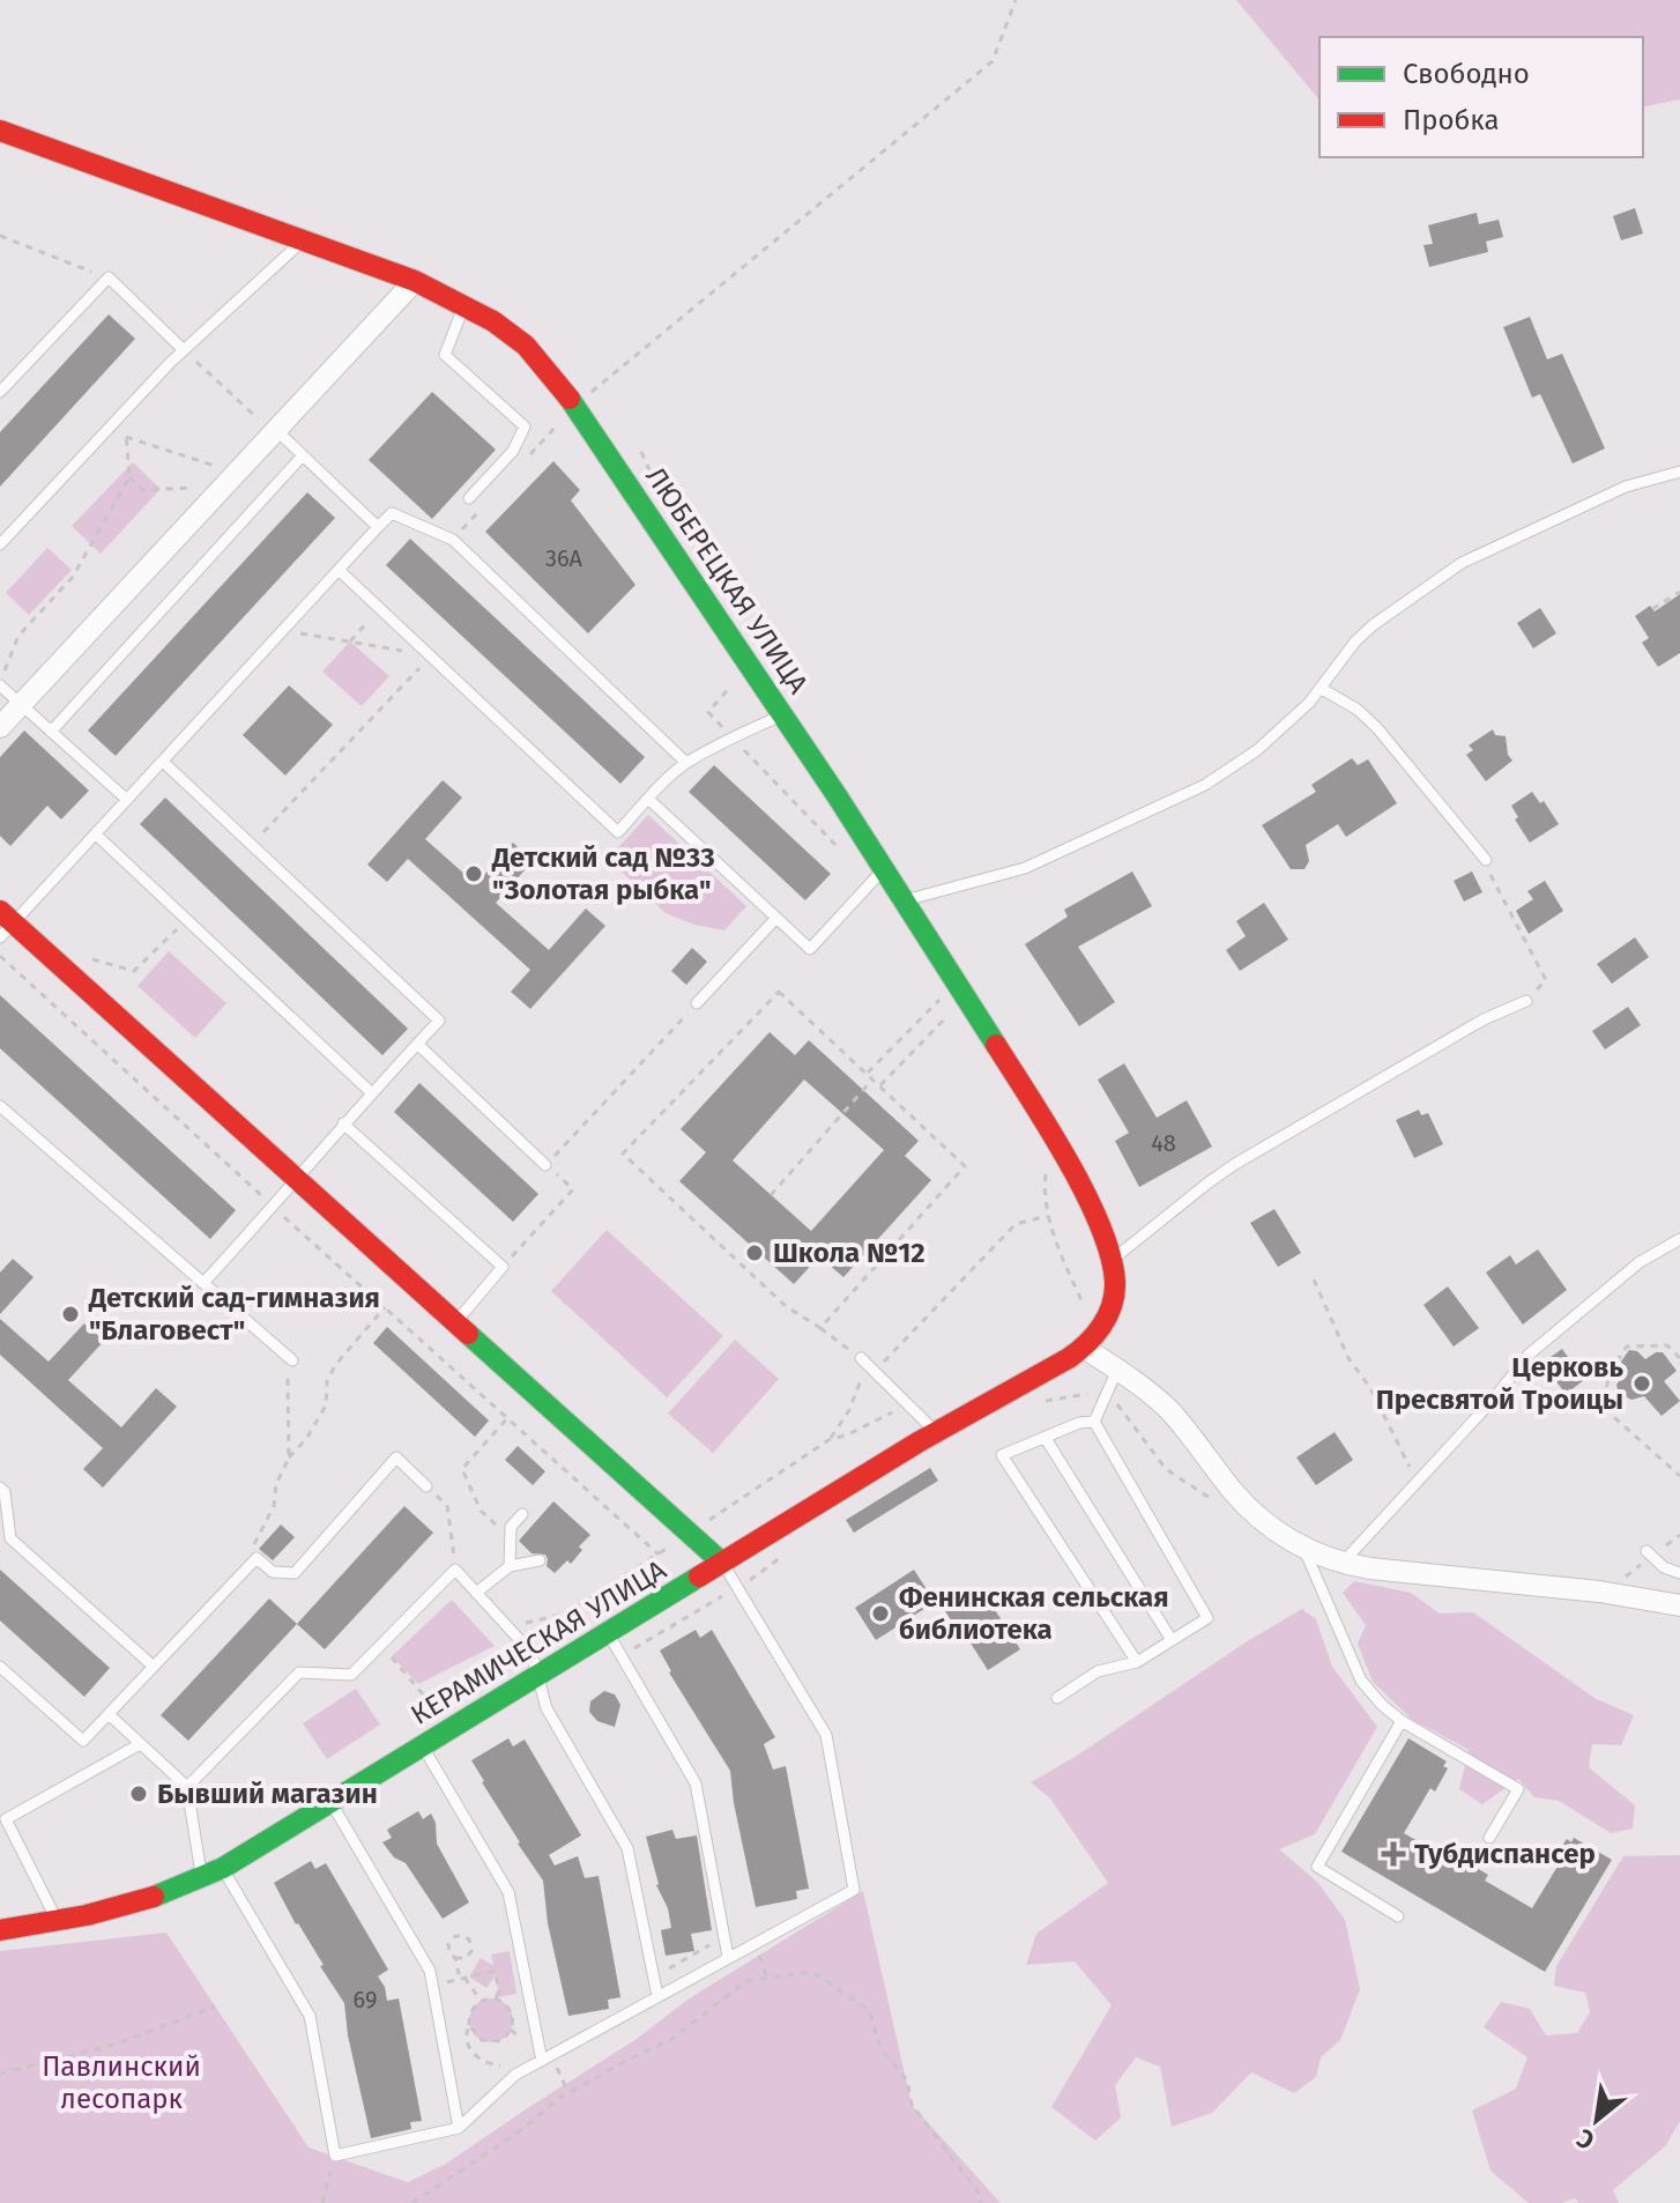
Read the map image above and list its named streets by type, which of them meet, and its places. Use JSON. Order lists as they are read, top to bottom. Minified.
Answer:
{"streets":{"main road":["ЛЮБЕРЕЦКАЯ УЛИЦА","КЕРАМИЧЕСКАЯ УЛИЦА"]},"crossings":[["ЛЮБЕРЕЦКАЯ УЛИЦА","КЕРАМИЧЕСКАЯ УЛИЦА"]],"parks":["Павлинский лесопарк"],"places":{"other":["Детский сад №33 \"Золотая рыбка\"","Школа №12","Детский сад-гимназия \"Благовест\"","Церковь Пресвятой Троицы","Фенинская сельская библиотека","Бывший магазин"],"health":["Тубдиспансер"]},"house_numbers":["36А","48","69"],"legend":["Свободно","Пробка"],"north":"bottom left"}
